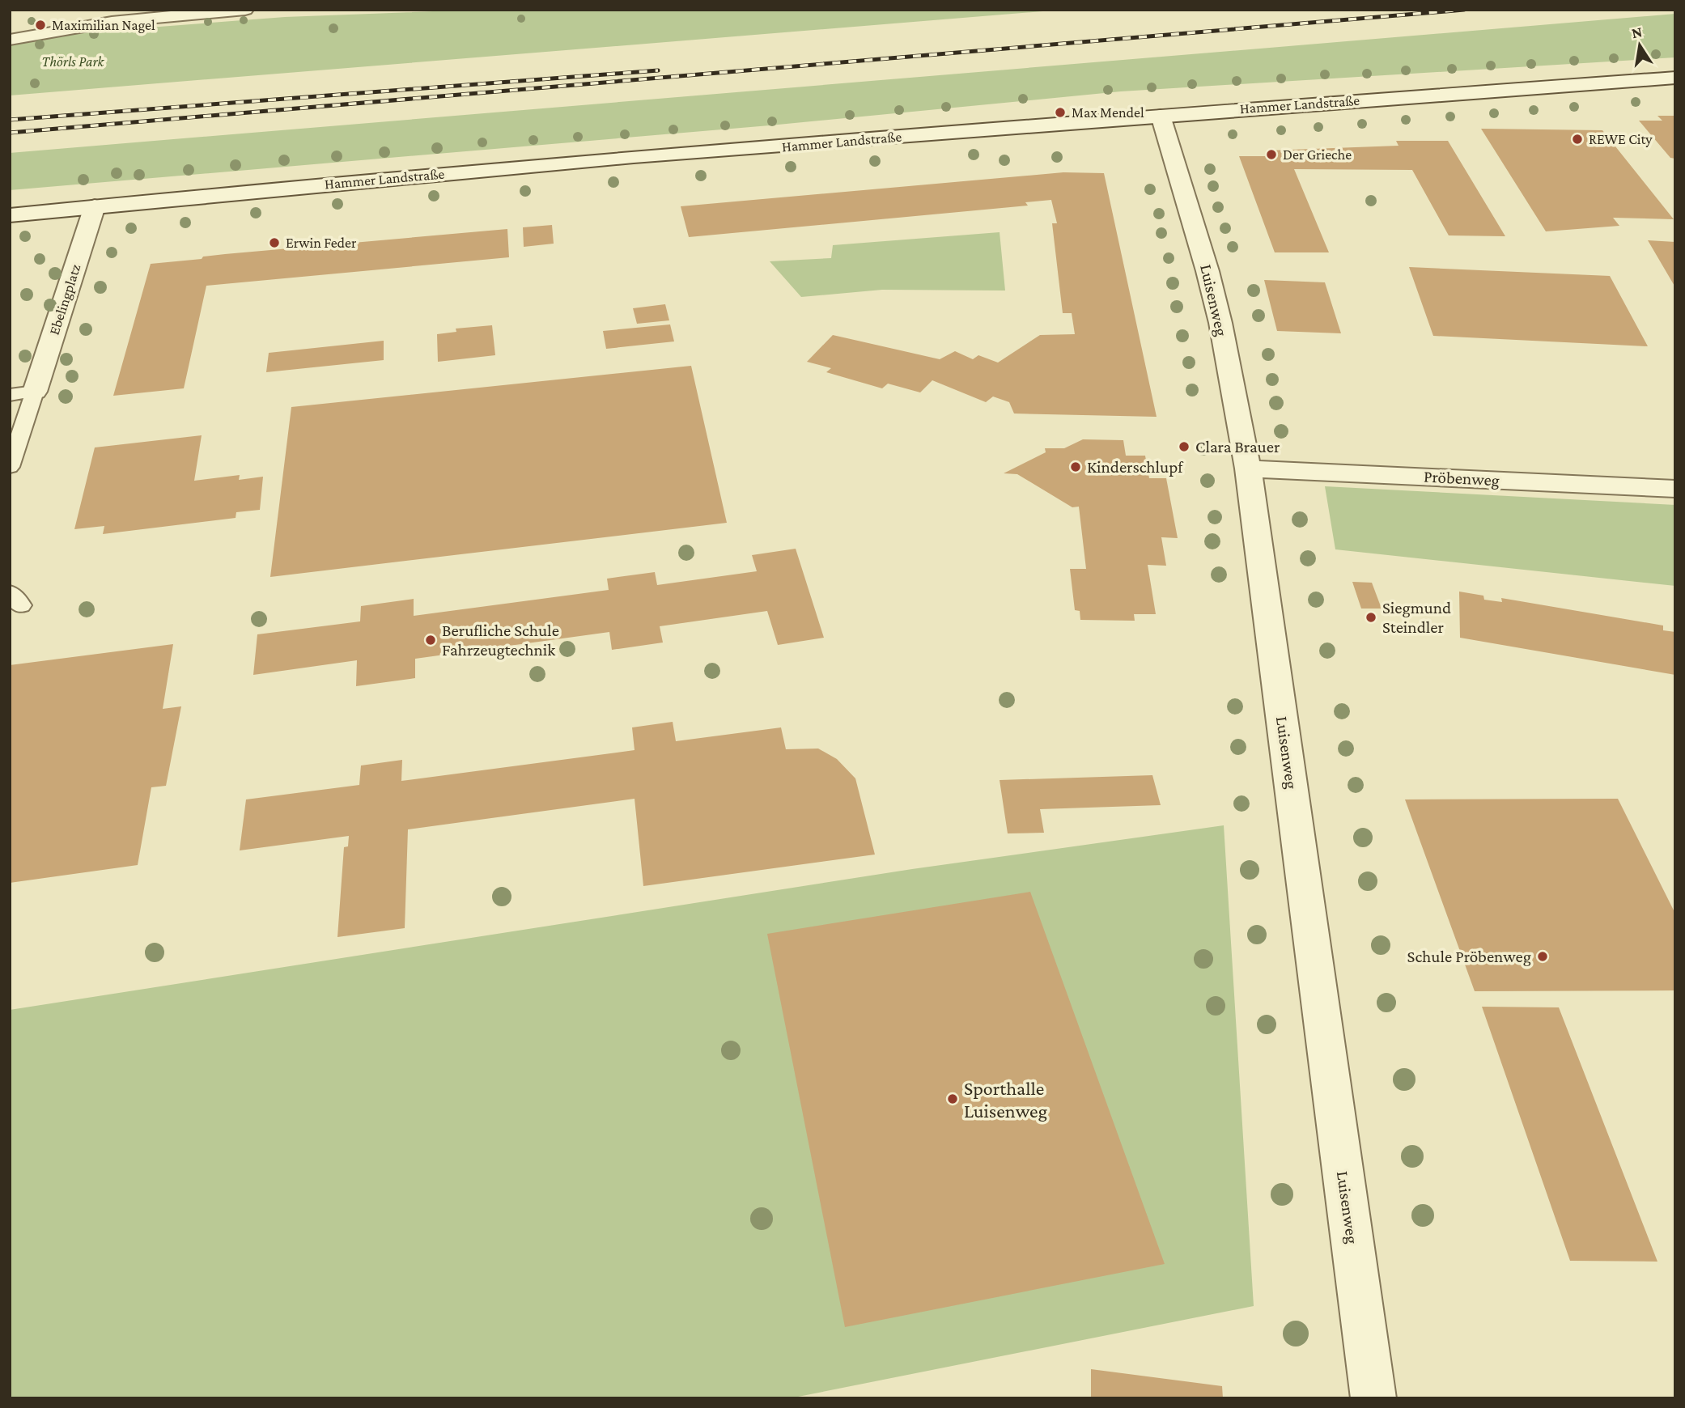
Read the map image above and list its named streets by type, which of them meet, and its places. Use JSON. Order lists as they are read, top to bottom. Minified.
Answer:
{"streets":{"street":["Hammer Landstraße","Ebelingplatz","Luisenweg","Pröbenweg"]},"crossings":[["Hammer Landstraße","Ebelingplatz"],["Hammer Landstraße","Luisenweg"],["Luisenweg","Pröbenweg"]],"parks":["Thörls Park"],"places":["Maximilian Nagel","Max Mendel","REWE City","Der Grieche","Erwin Feder","Clara Brauer","Kinderschlupf","Siegmund Steindler","Berufliche Schule Fahrzeugtechnik","Schule Pröbenweg","Sporthalle Luisenweg"],"north":"top"}
